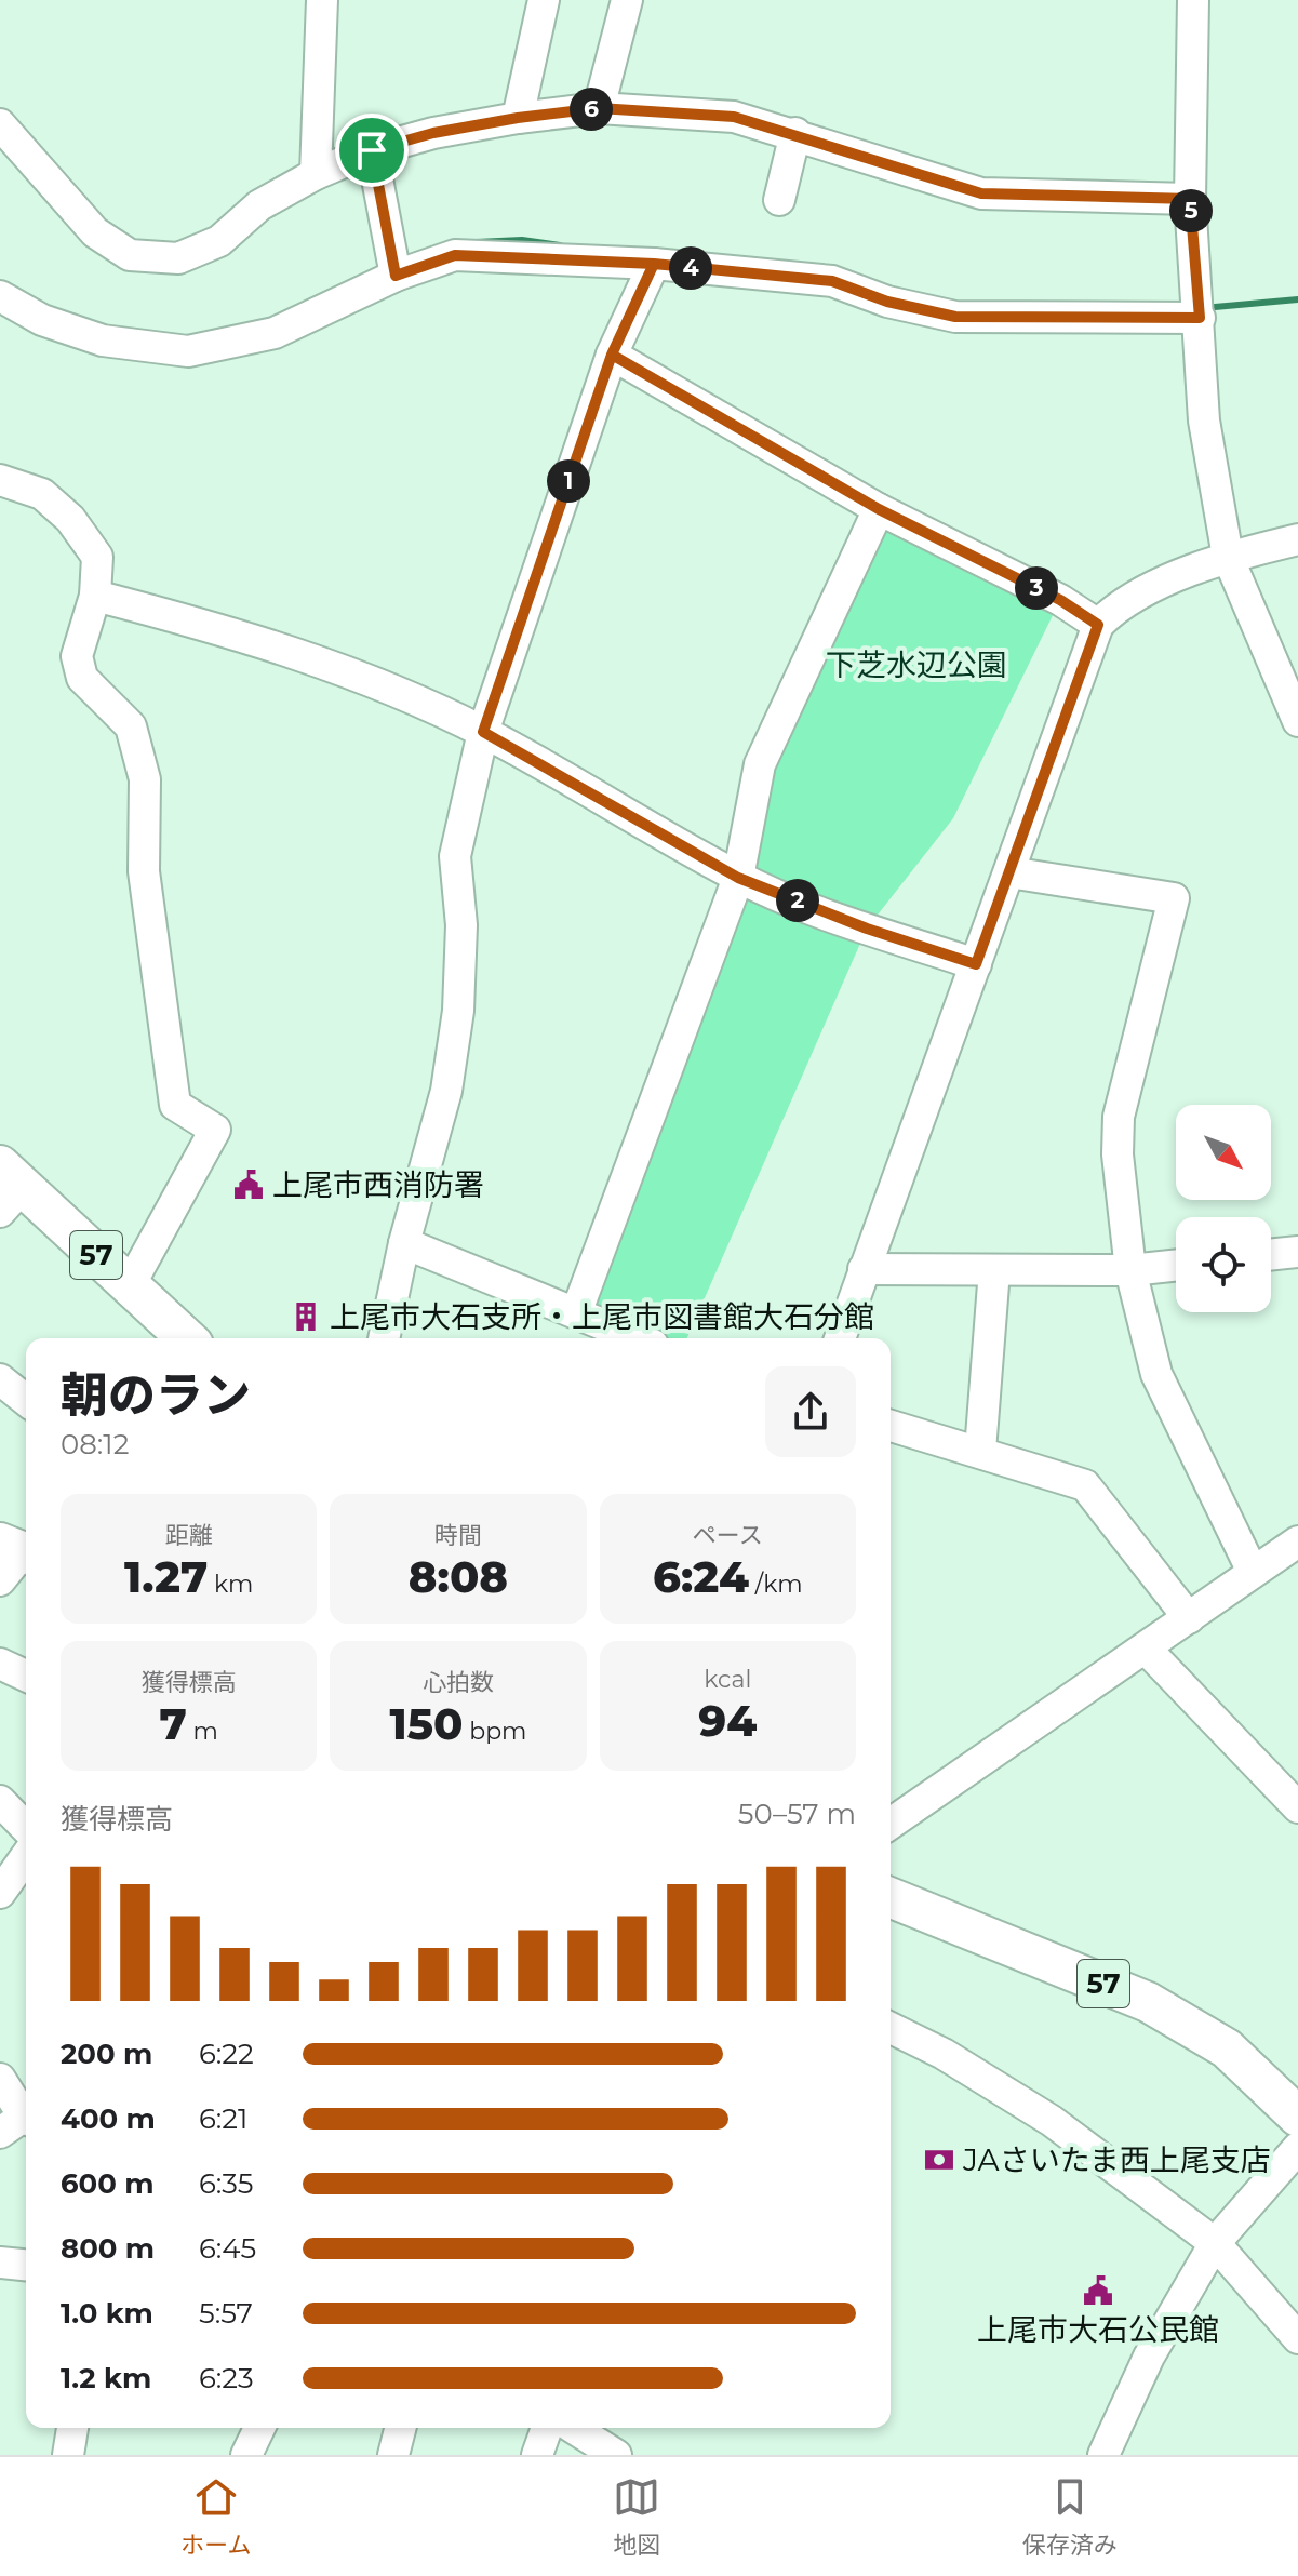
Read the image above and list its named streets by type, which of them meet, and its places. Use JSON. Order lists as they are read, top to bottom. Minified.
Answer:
{"streets":{"main road":["57"]},"parks":["下芝水辺公園"],"places":{"public building":["上尾市西消防署","上尾市大石公民館"],"building":["上尾市大石支所・上尾市図書館大石分館"],"bank":["JAさいたま西上尾支店"]},"north":"bottom right","page":{"pins":["6","5","4","1","3","2"],"heading":["朝のラン","08:12"],"stats":[["距離","1.27 km"],["時間","8:08"],["ペース","6:24 /km"],["獲得標高","7 m"],["心拍数","150 bpm"],["kcal","94"]],"chart":["獲得標高","50–57 m"],"list":[{"name":"200 m","note":"6:22"},{"name":"400 m","note":"6:21"},{"name":"600 m","note":"6:35"},{"name":"800 m","note":"6:45"},{"name":"1.0 km","note":"5:57"},{"name":"1.2 km","note":"6:23"}],"tabs":["ホーム","地図","保存済み"]}}
